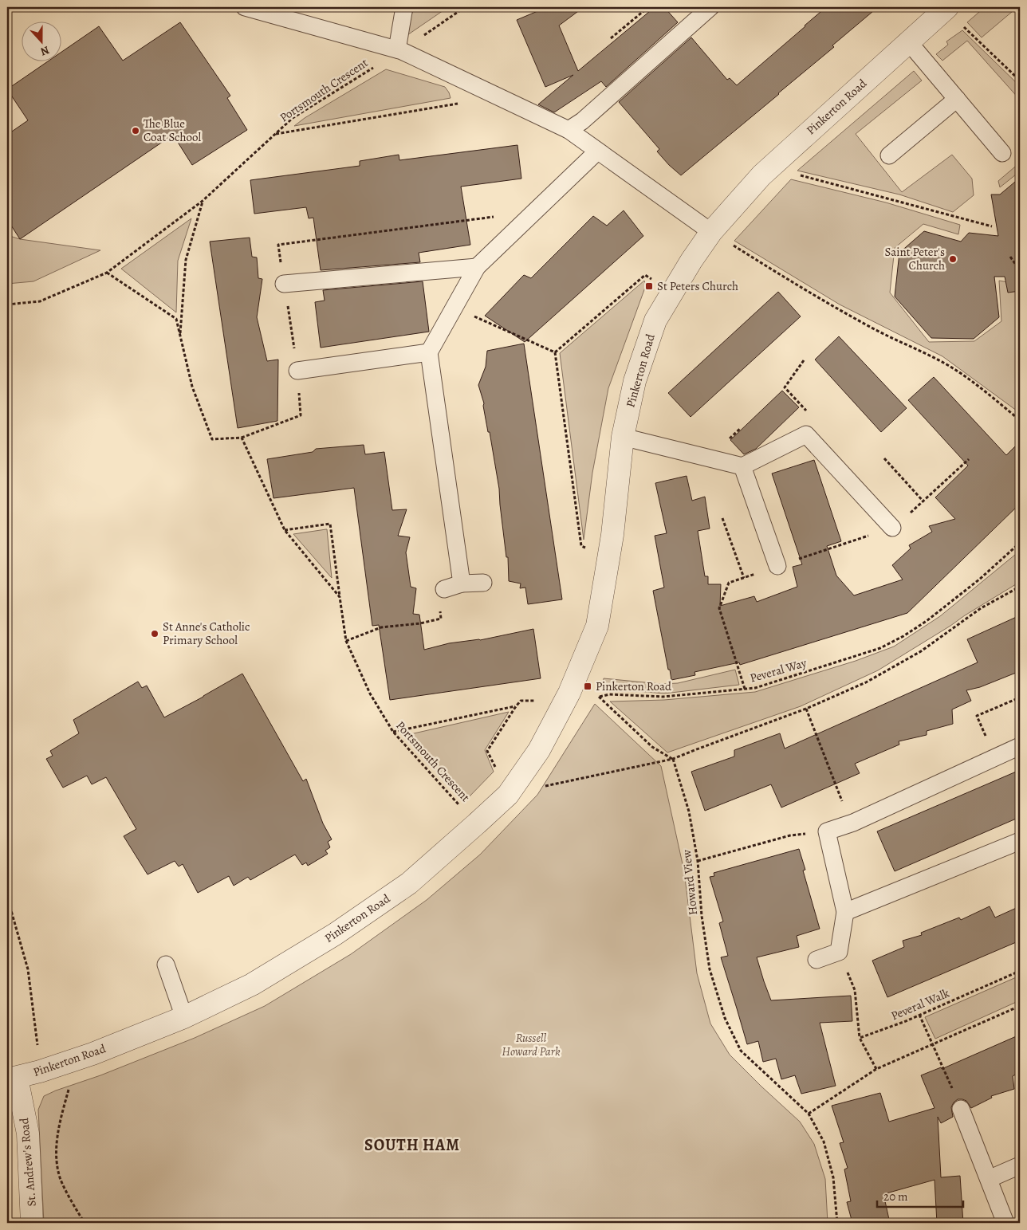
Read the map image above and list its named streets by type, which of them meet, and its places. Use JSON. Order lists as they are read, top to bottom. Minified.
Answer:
{"streets":{"street":["Pinkerton Road","St. Andrew's Road"],"path":["Portsmouth Crescent","Peveral Way","Howard View","Peveral Walk"]},"crossings":[["Portsmouth Crescent","Pinkerton Road"],["Pinkerton Road","St. Andrew's Road"],["Peveral Way","Howard View"]],"districts":["SOUTH HAM"],"parks":["Russell Howard Park"],"places":{"other":["The Blue Coat School","Saint Peter's Church","St Anne's Catholic Primary School"],"transit":["St Peters Church","Pinkerton Road"]},"scale_bar":"20 m","north":"bottom"}
